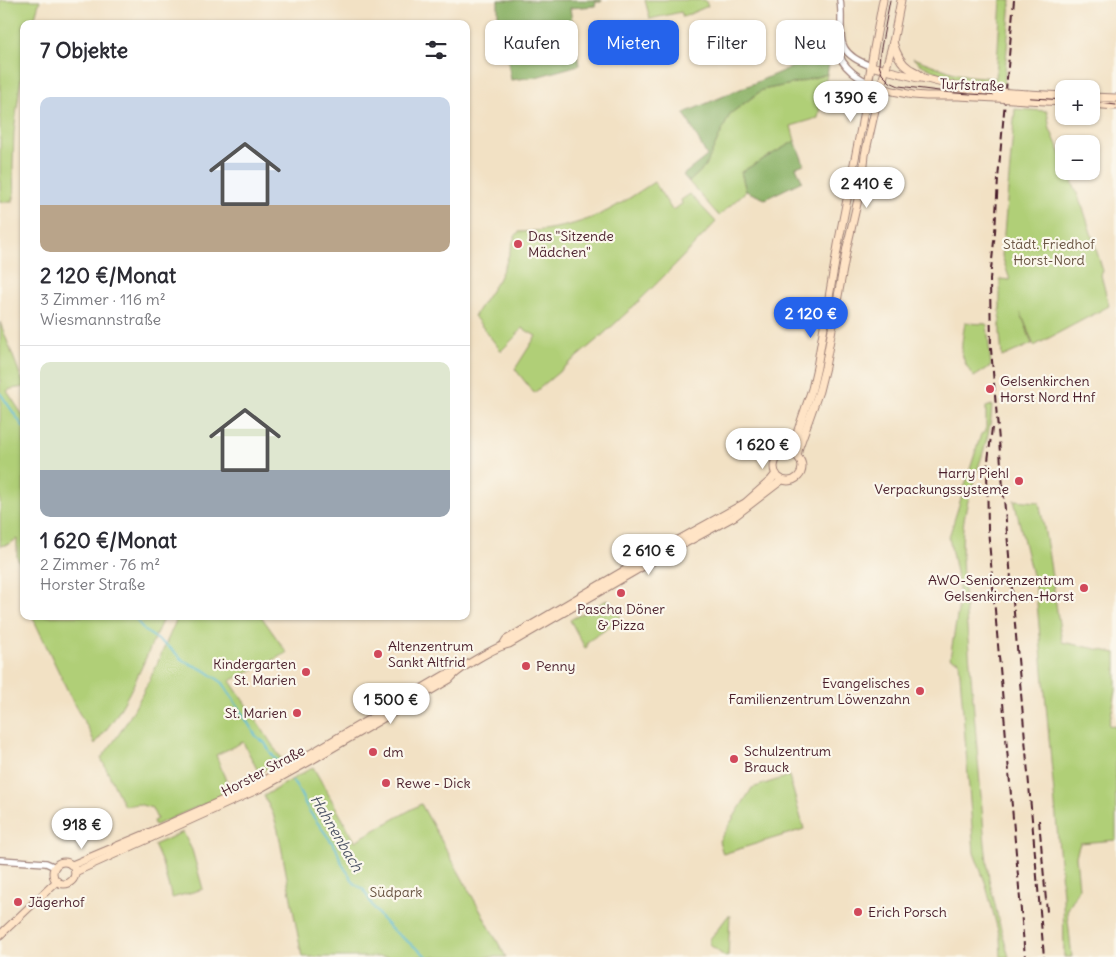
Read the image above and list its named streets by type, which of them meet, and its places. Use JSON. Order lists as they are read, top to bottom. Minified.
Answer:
{"streets":{"main road":["Turfstraße","Horster Straße"]},"water":["Hahnenbach"],"parks":["Städt. Friedhof Horst-Nord","Südpark"],"places":["Das \"Sitzende Mädchen\"","Gelsenkirchen Horst Nord Hnf","Harry Piehl Verpackungssysteme","AWO-Seniorenzentrum Gelsenkirchen-Horst","Pascha Döner & Pizza","Altenzentrum Sankt Altfrid","Penny","Kindergarten St. Marien","Evangelisches Familienzentrum Löwenzahn","St. Marien","dm","Schulzentrum Brauck","Rewe - Dick","Jägerhof","Erich Porsch"],"page":{"chip":["Kaufen","Mieten","Filter","Neu"],"heading":"7 Objekte","map_buttons":["+","−"],"list":[{"name":"2 120 €/Monat","note":"3 Zimmer · 116 m² · Wiesmannstraße"},{"name":"1 620 €/Monat","note":"2 Zimmer · 76 m² · Horster Straße"}],"price":["1 390 €","2 410 €","2 120 €","1 620 €","2 610 €","1 500 €","918 €"]}}
